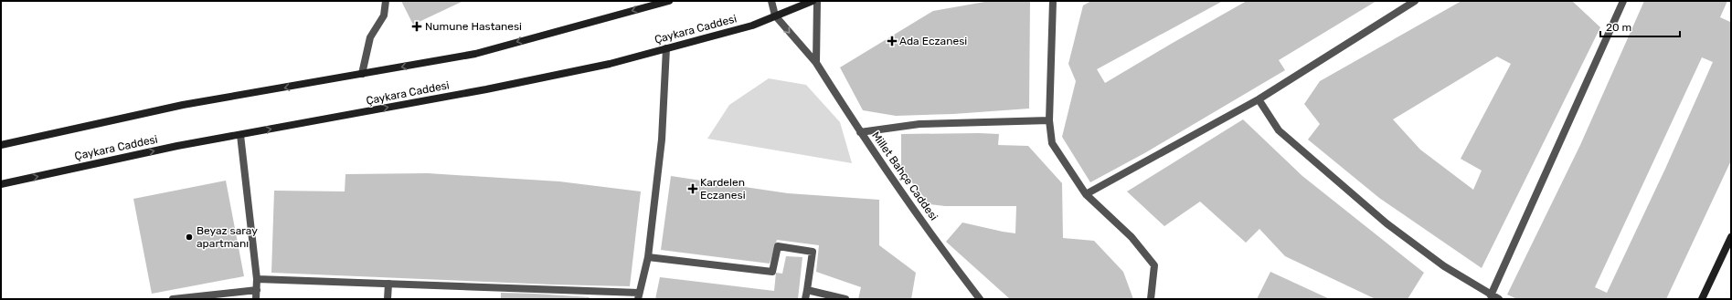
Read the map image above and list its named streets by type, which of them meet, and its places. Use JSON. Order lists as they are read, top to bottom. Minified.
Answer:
{"streets":{"main road":["Çaykara Caddesi"],"street":["Millet Bahçe Caddesi"]},"crossings":[["Çaykara Caddesi","Millet Bahçe Caddesi"]],"places":{"health":["Numune Hastanesi","Ada Eczanesi","Kardelen Eczanesi"],"other":["Beyaz saray apartmanı"]},"scale_bar":"20 m"}
